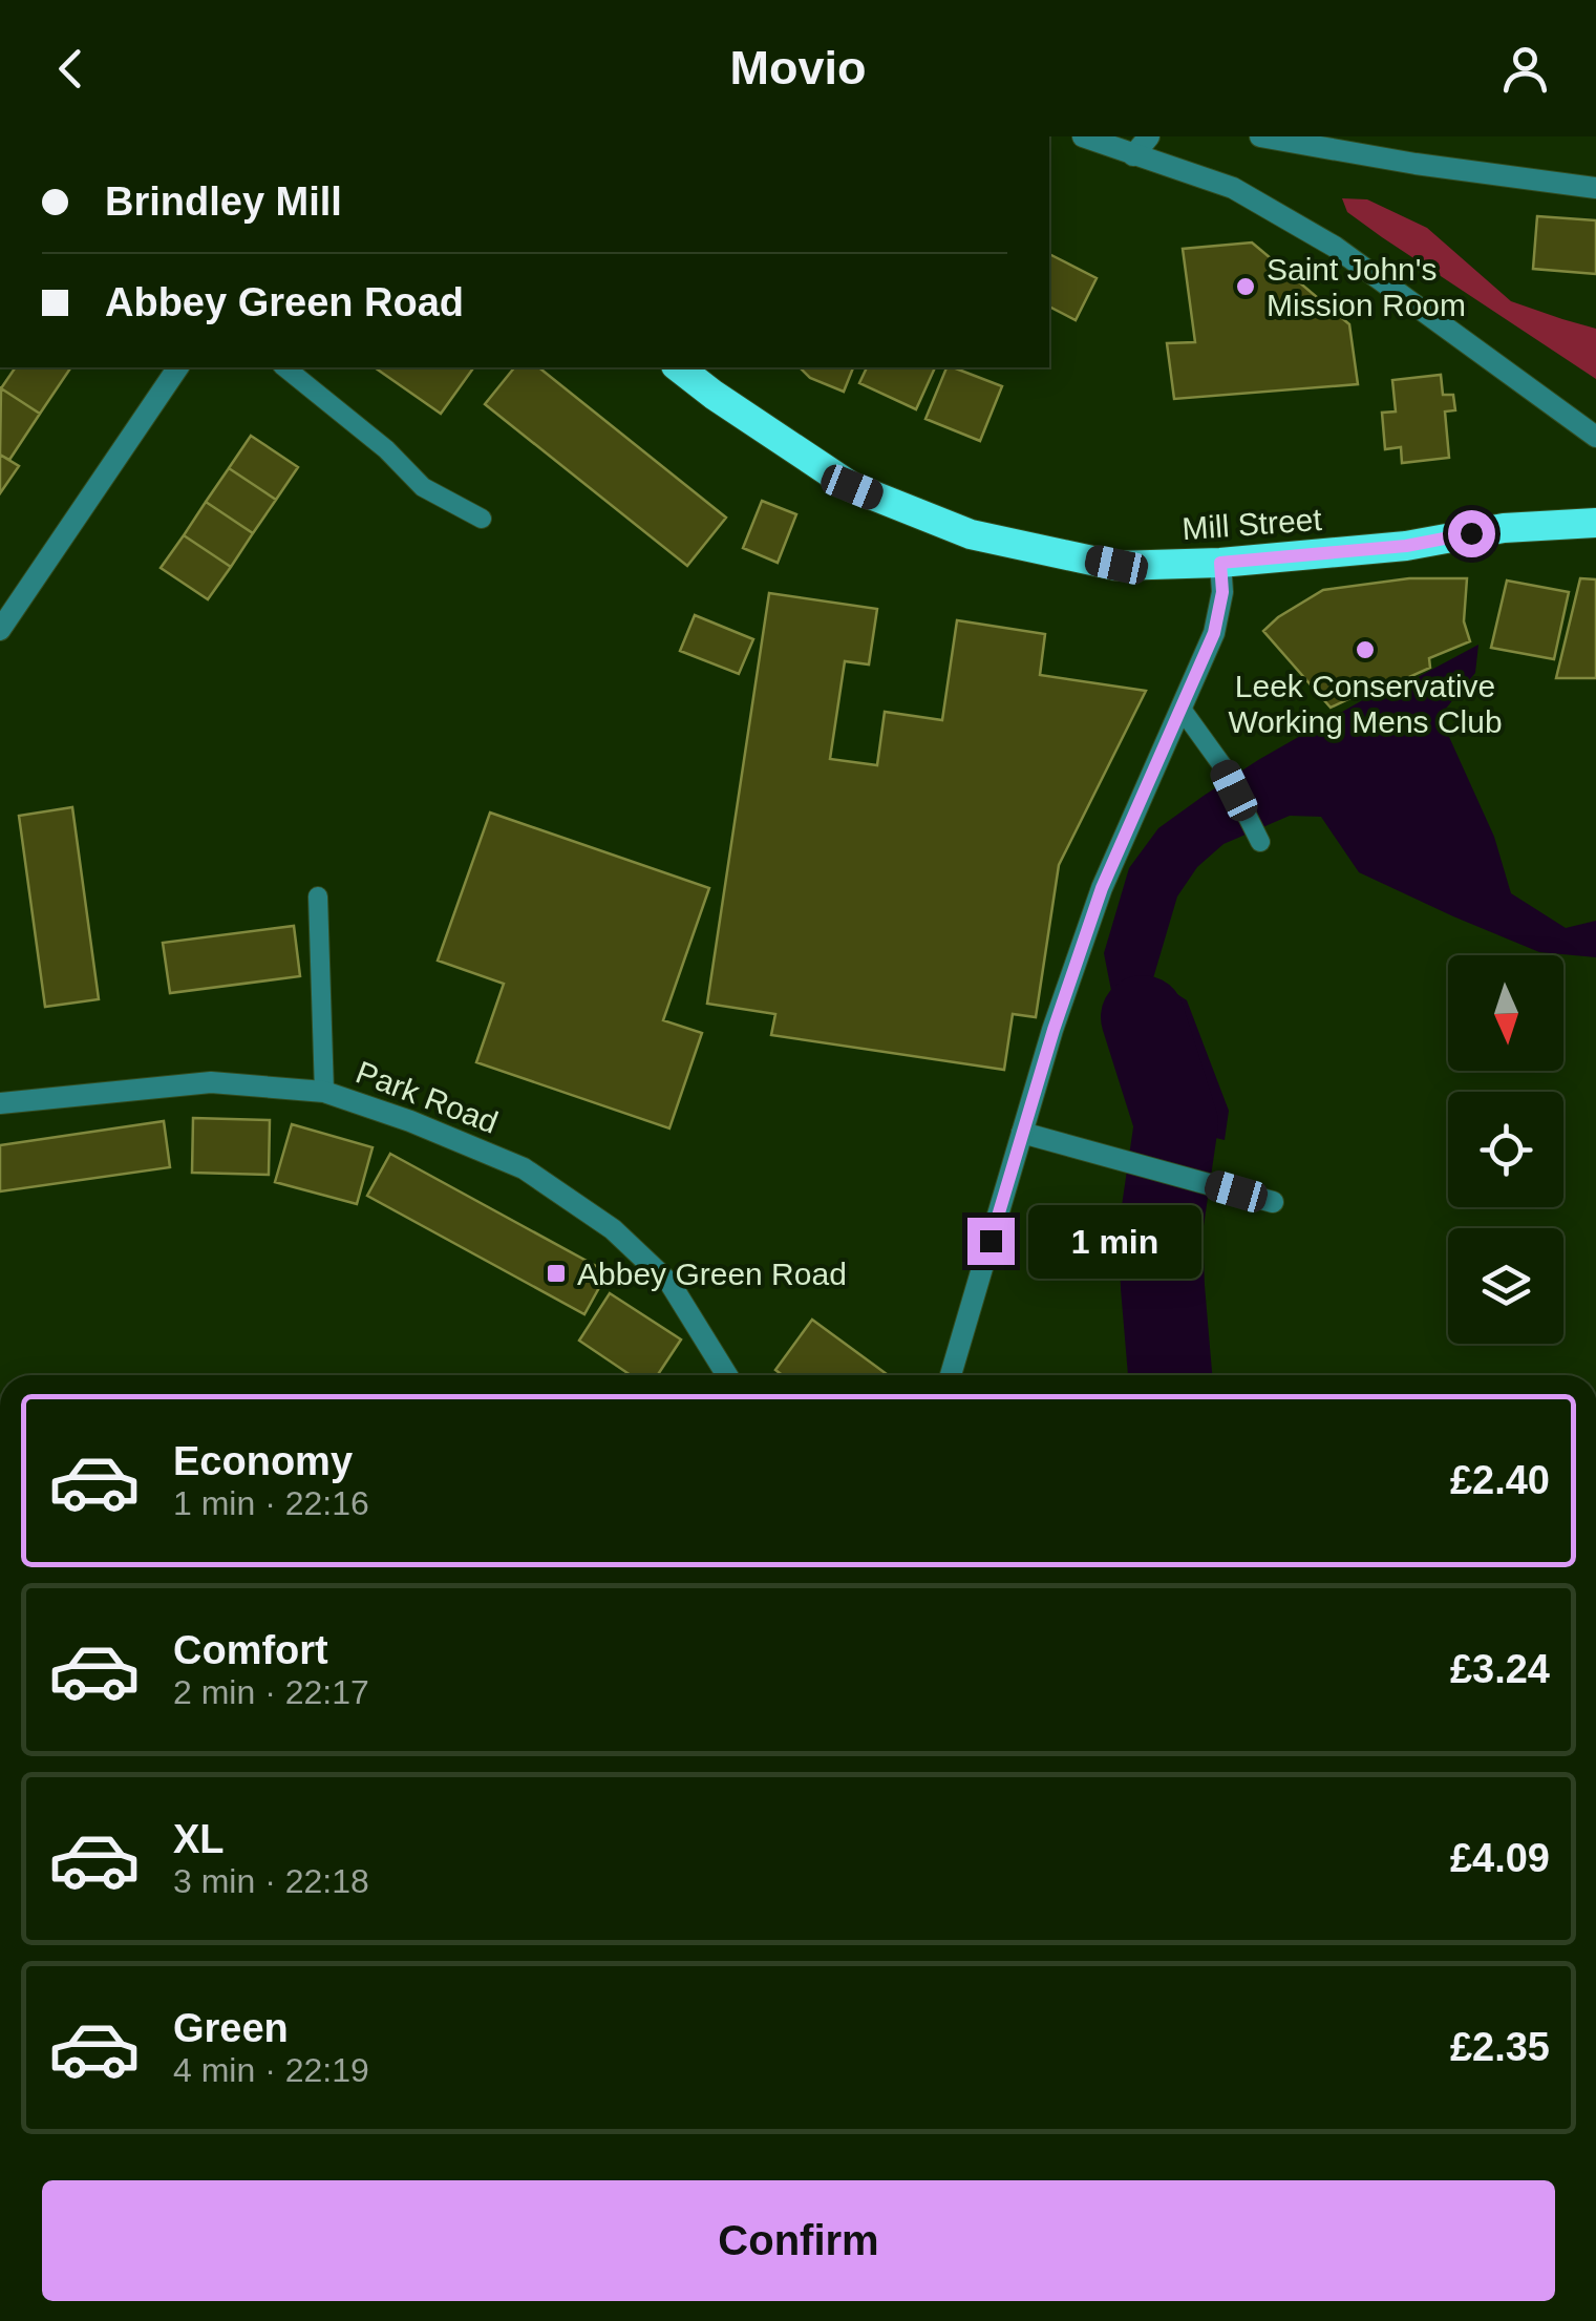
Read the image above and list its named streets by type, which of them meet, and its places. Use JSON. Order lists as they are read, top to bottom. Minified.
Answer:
{"streets":{"highway":["Mill Street"],"street":["Park Road"]},"places":{"other":["Saint John's Mission Room","Leek Conservative Working Mens Club"],"transit":["Abbey Green Road"]},"north":"bottom","page":{"header":"Movio","banner":["Brindley Mill","Abbey Green Road"],"bubble":"1 min","list":[{"name":"Economy","note":"1 min · 22:16","value":"£2.40"},{"name":"Comfort","note":"2 min · 22:17","value":"£3.24"},{"name":"XL","note":"3 min · 22:18","value":"£4.09"},{"name":"Green","note":"4 min · 22:19","value":"£2.35"}],"buttons":"Confirm"}}
